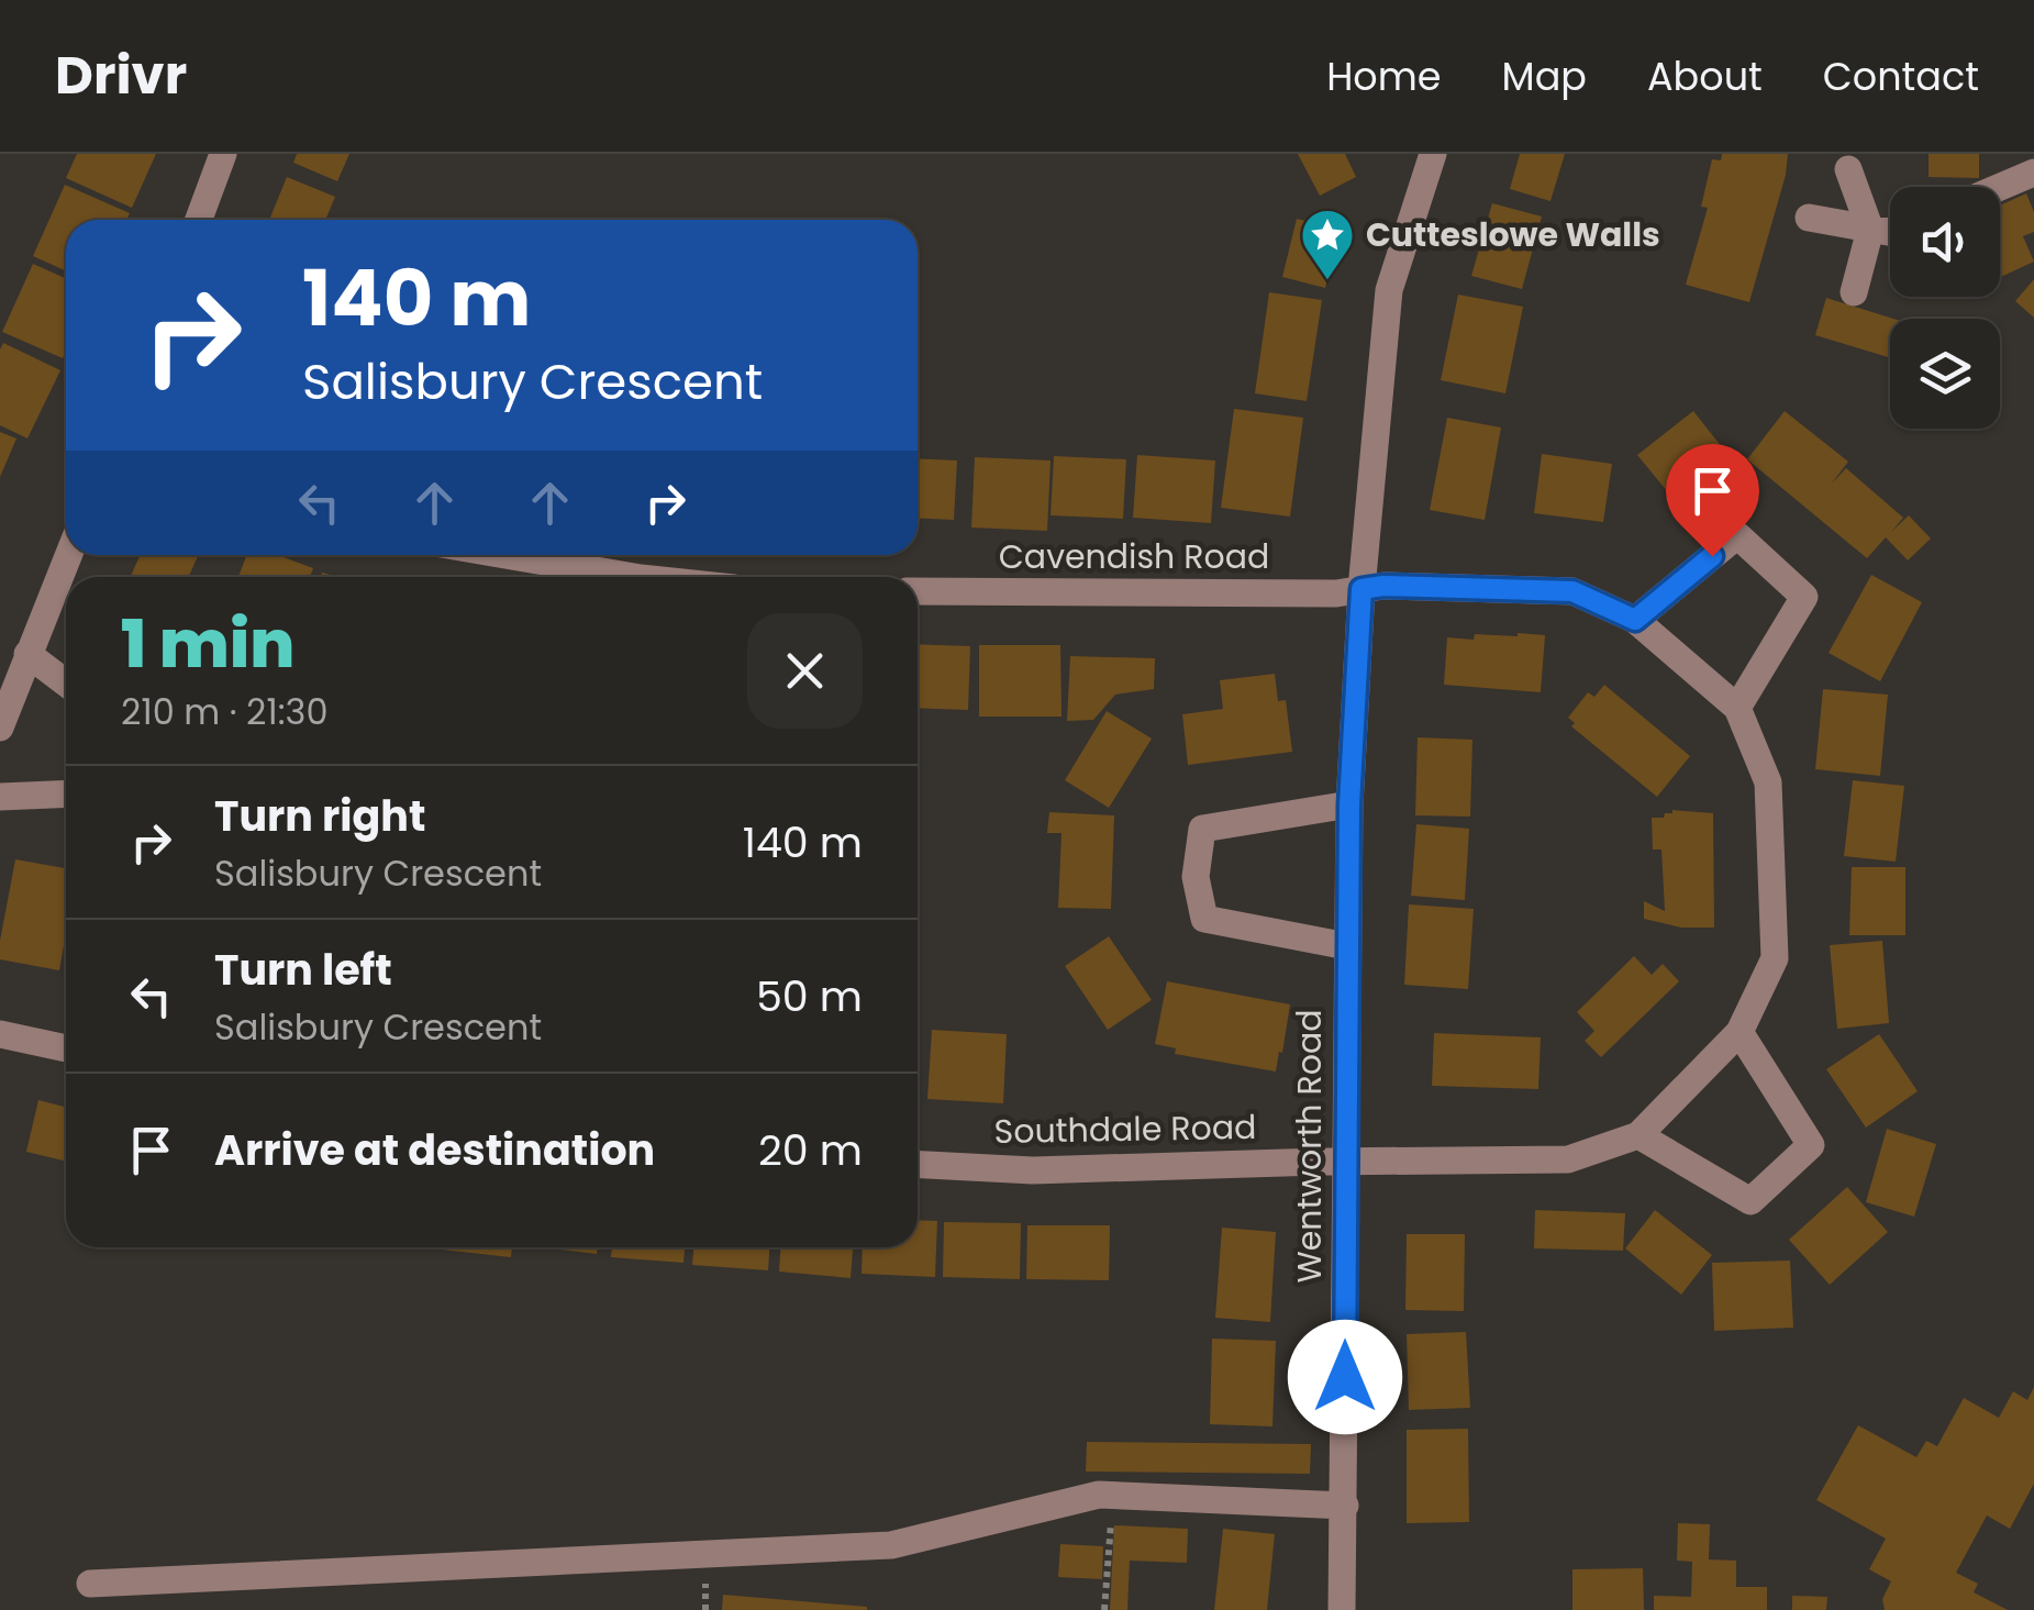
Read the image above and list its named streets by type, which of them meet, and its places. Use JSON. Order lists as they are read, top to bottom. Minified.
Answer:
{"streets":{"street":["Cavendish Road","Southdale Road","Wentworth Road"]},"crossings":[["Cavendish Road","Wentworth Road"],["Southdale Road","Wentworth Road"]],"places":{"place":["Cutteslowe Walls"]},"page":{"header":"Drivr","nav":["Home","Map","About","Contact"],"turn":["140 m","Salisbury Crescent"],"heading":["1 min","210 m · 21:30"],"list":[{"name":"Turn right","note":"Salisbury Crescent","value":"140 m"},{"name":"Turn left","note":"Salisbury Crescent","value":"50 m"},{"name":"Arrive at destination","value":"20 m"}]}}
